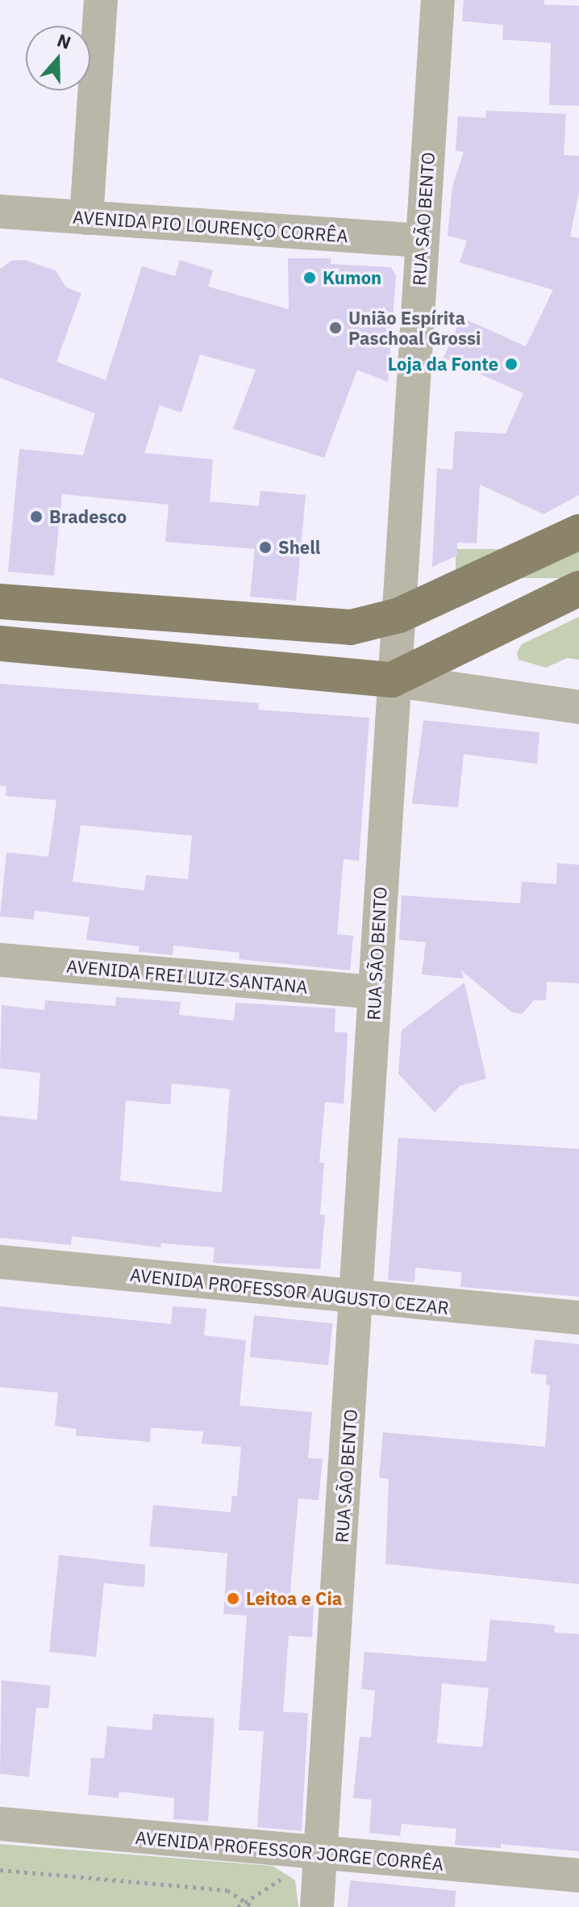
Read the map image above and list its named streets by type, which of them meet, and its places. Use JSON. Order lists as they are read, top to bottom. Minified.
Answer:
{"streets":{"street":["RUA SÃO BENTO","AVENIDA PIO LOURENÇO CORRÊA","AVENIDA FREI LUIZ SANTANA","AVENIDA PROFESSOR AUGUSTO CEZAR","AVENIDA PROFESSOR JORGE CORRÊA"]},"crossings":[["RUA SÃO BENTO","AVENIDA PIO LOURENÇO CORRÊA"],["RUA SÃO BENTO","AVENIDA FREI LUIZ SANTANA"],["RUA SÃO BENTO","AVENIDA PROFESSOR AUGUSTO CEZAR"],["RUA SÃO BENTO","AVENIDA PROFESSOR JORGE CORRÊA"]],"places":["Kumon","União Espírita Paschoal Grossi","Loja da Fonte","Bradesco","Shell","Leitoa e Cia"],"north":"top"}
